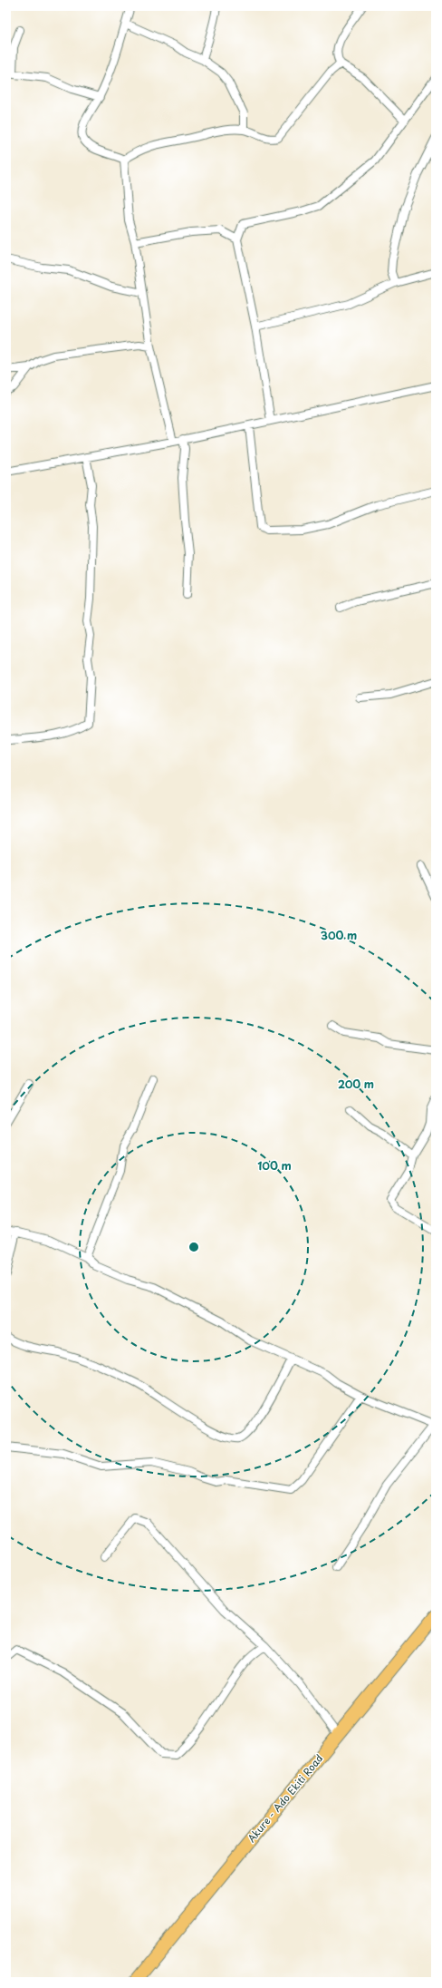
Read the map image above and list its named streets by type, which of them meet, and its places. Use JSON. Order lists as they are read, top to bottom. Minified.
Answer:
{"streets":{"main road":["Akure - Ado Ekiti Road"]},"rings":["300 m","200 m","100 m"]}
